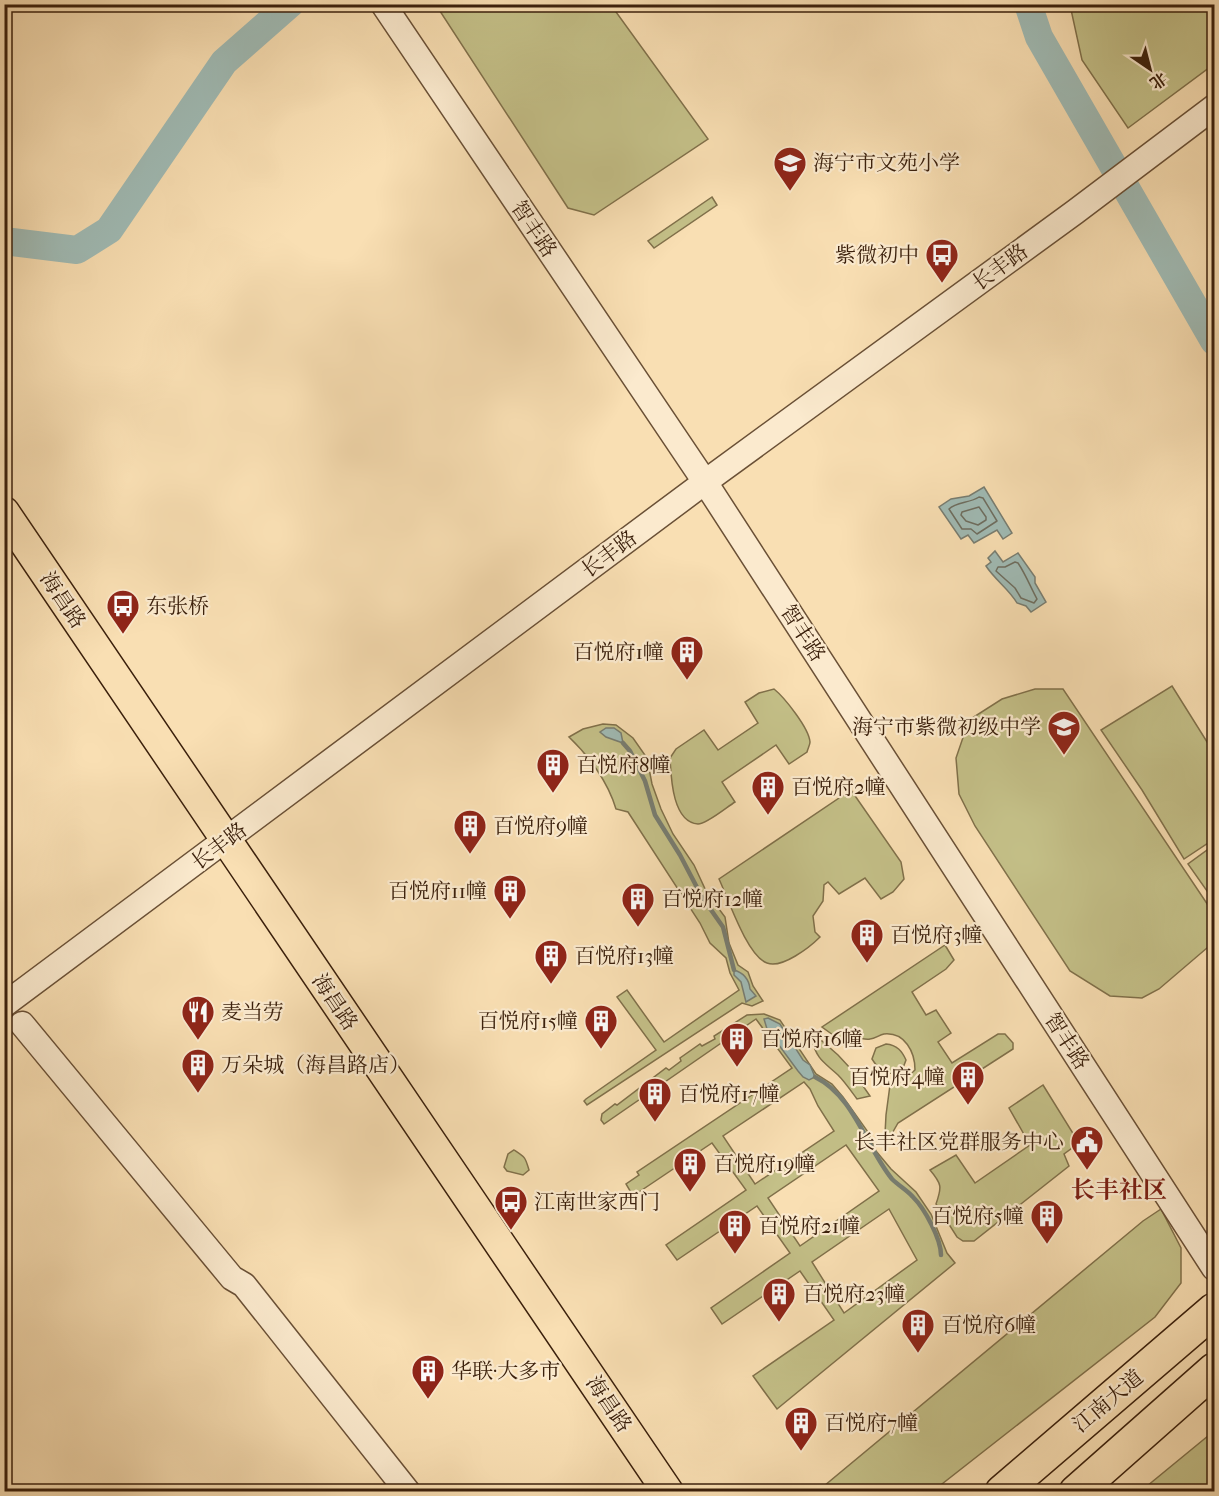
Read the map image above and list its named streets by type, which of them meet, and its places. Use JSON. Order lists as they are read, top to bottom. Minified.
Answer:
{"streets":{"highway":["江南大道"],"main road":["海昌路"],"street":["智丰路","长丰路"]},"crossings":[["智丰路","长丰路"],["长丰路","海昌路"]],"districts":["长丰社区"],"places":{"school or university":["海宁市文苑小学","海宁市紫微初级中学"],"bus stop":["紫微初中","东张桥","江南世家西门"],"building":["百悦府1幢","百悦府8幢","百悦府2幢","百悦府9幢","百悦府11幢","百悦府12幢","百悦府3幢","百悦府13幢","百悦府15幢","百悦府16幢","万朵城（海昌路店）","百悦府4幢","百悦府17幢","百悦府19幢","百悦府5幢","百悦府21幢","百悦府23幢","百悦府6幢","华联·大多市","百悦府7幢"],"restaurant":["麦当劳"],"public building":["长丰社区党群服务中心"]},"north":"bottom right"}
